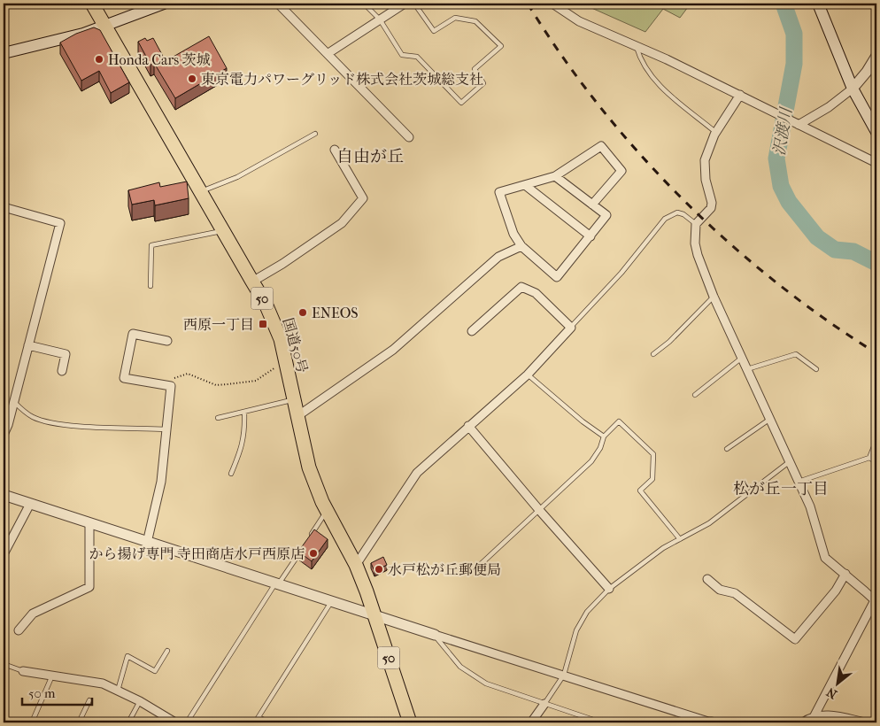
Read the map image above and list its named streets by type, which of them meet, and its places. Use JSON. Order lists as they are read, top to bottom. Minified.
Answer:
{"streets":{"highway":["50","国道50号"]},"districts":["自由が丘","松が丘一丁目"],"water":["沢渡川"],"places":{"other":["Honda Cars 茨城","東京電力パワーグリッド株式会社茨城総支社","ENEOS","から揚げ専門 寺田商店水戸西原店","水戸松が丘郵便局"],"transit":["西原一丁目"]},"scale_bar":"50 m","north":"bottom left"}
